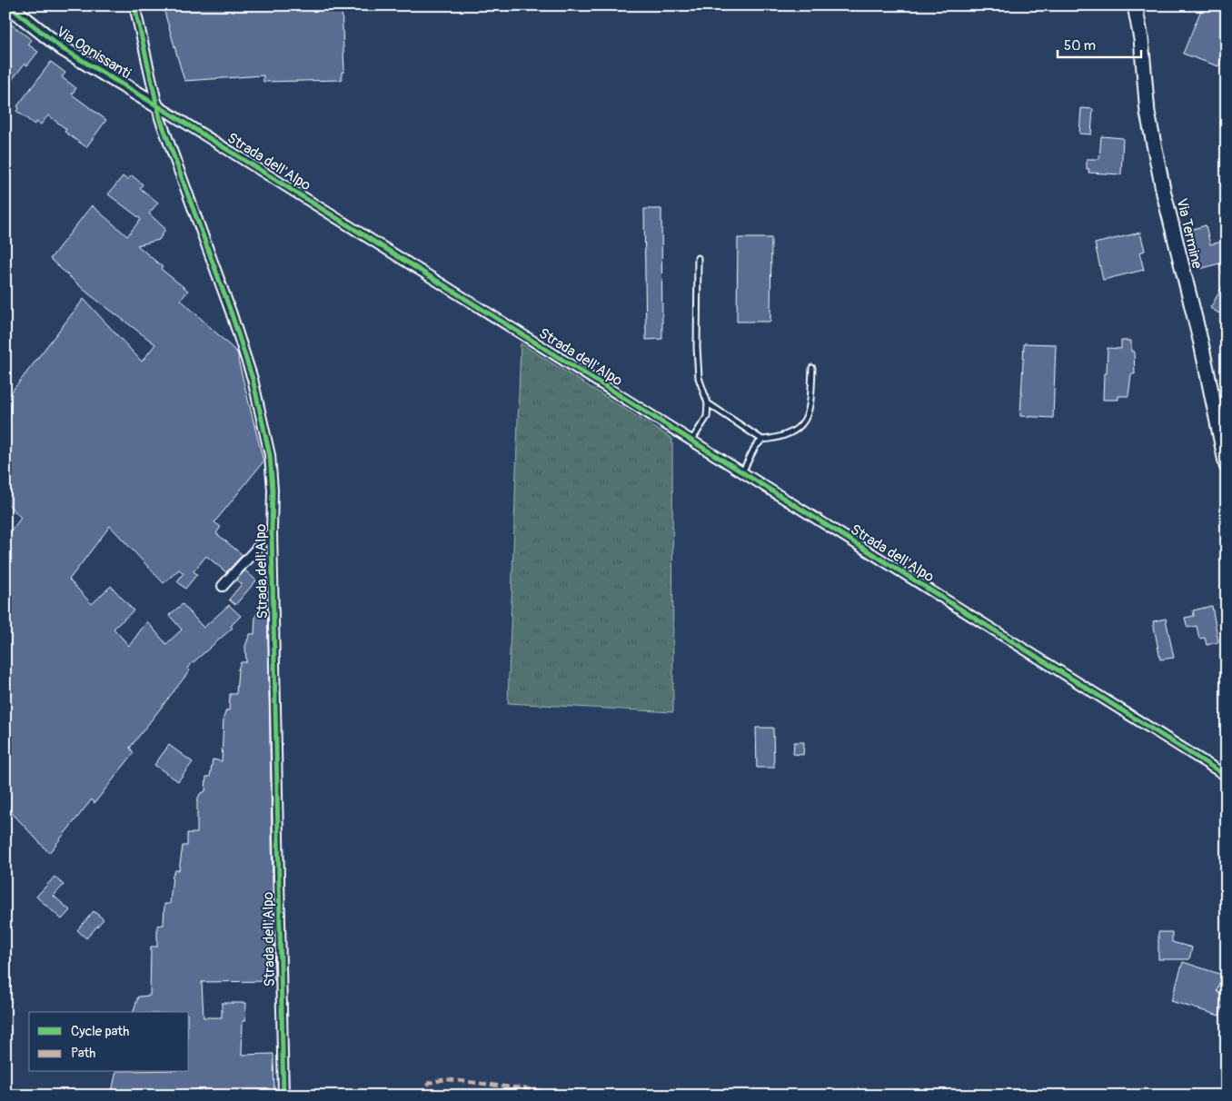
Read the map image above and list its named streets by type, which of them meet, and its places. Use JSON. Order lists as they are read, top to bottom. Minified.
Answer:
{"streets":{"street":["Via Ognissanti","Strada dell'Alpo","Via Termine"]},"crossings":[["Via Ognissanti","Strada dell'Alpo"]],"legend":["Cycle path","Path"],"scale_bar":"50 m"}
